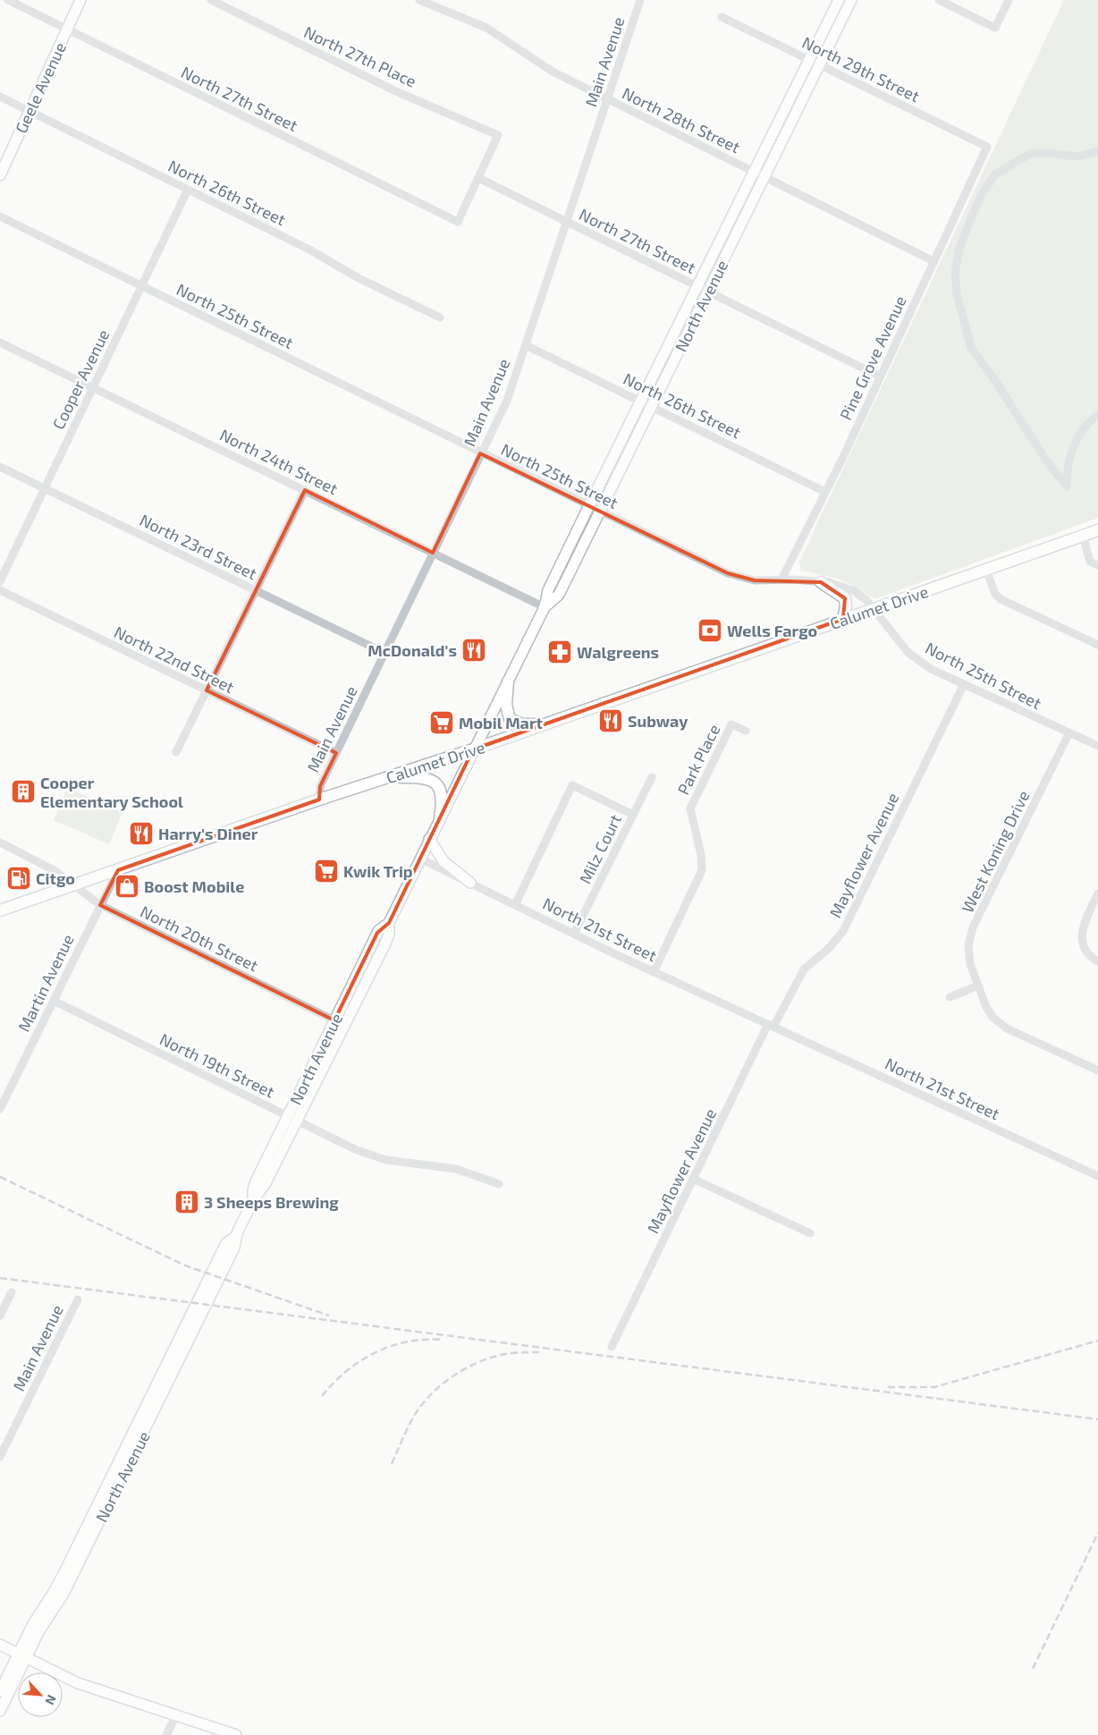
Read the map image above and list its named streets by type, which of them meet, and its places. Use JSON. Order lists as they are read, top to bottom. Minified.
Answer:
{"streets":{"main road":["Geele Avenue","North Avenue","Calumet Drive"],"street":["North 27th Place","Main Avenue","North 29th Street","North 27th Street","North 28th Street","North 26th Street","North 25th Street","Pine Grove Avenue","Cooper Avenue","North 24th Street","North 23rd Street","North 22nd Street","Park Place","Milz Court","West Koning Drive","Mayflower Avenue","North 21st Street","North 20th Street","Martin Avenue","North 19th Street"]},"crossings":[["North 27th Place","North 27th Street"],["Main Avenue","North 27th Street"],["Main Avenue","North 28th Street"],["Main Avenue","North 26th Street"],["Main Avenue","North 25th Street"],["Main Avenue","North 24th Street"],["Main Avenue","North 23rd Street"],["Main Avenue","Calumet Drive"],["Main Avenue","North 22nd Street"],["North 29th Street","North Avenue"],["North 29th Street","Pine Grove Avenue"],["Geele Avenue","North 27th Street"],["Geele Avenue","North 26th Street"],["North 27th Street","North Avenue"],["North 27th Street","Pine Grove Avenue"],["North 28th Street","North Avenue"],["North 28th Street","Pine Grove Avenue"],["North 26th Street","North Avenue"],["North 26th Street","Pine Grove Avenue"],["North 26th Street","Cooper Avenue"],["North Avenue","North 25th Street"],["North Avenue","North 24th Street"],["North Avenue","Calumet Drive"],["North Avenue","North 21st Street"],["North Avenue","North 20th Street"],["North Avenue","North 19th Street"],["North 25th Street","Pine Grove Avenue"],["North 25th Street","Cooper Avenue"],["North 25th Street","Calumet Drive"],["North 25th Street","West Koning Drive"],["North 25th Street","Mayflower Avenue"],["Cooper Avenue","North 24th Street"],["Cooper Avenue","North 23rd Street"],["Calumet Drive","North 20th Street"],["Calumet Drive","Martin Avenue"],["Park Place","North 21st Street"],["Milz Court","North 21st Street"],["Mayflower Avenue","North 21st Street"],["North 20th Street","Martin Avenue"],["Martin Avenue","North 19th Street"]],"places":{"bank":["Wells Fargo"],"restaurant":["McDonald's","Subway","Harry's Diner"],"pharmacy":["Walgreens"],"supermarket":["Mobil Mart","Kwik Trip"],"building":["Cooper Elementary School","3 Sheeps Brewing"],"fuel station":["Citgo"],"shop":["Boost Mobile"]},"north":"bottom right"}
